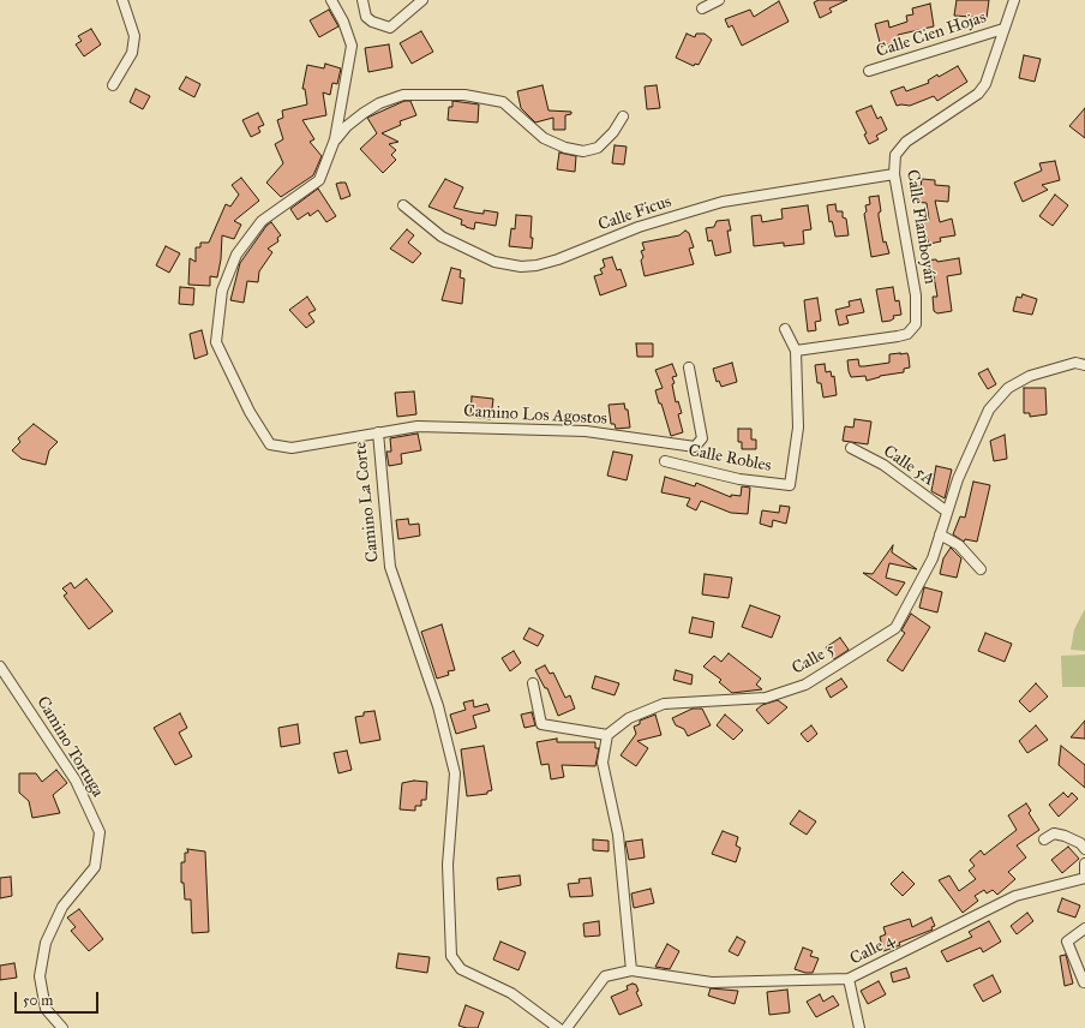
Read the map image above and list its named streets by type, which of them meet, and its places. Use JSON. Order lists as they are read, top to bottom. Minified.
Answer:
{"streets":{"street":["Calle Cien Hojas","Calle Ficus","Calle Flamboyán","Camino Los Agostos","Calle Robles","Calle 5A","Camino La Corte","Calle 5","Camino Tortuga","Calle 4"]},"crossings":[["Calle Cien Hojas","Calle Flamboyán"],["Calle Ficus","Calle Flamboyán"],["Calle Flamboyán","Calle Robles"],["Camino Los Agostos","Camino La Corte"],["Calle 5A","Calle 5"]],"scale_bar":"50 m"}
